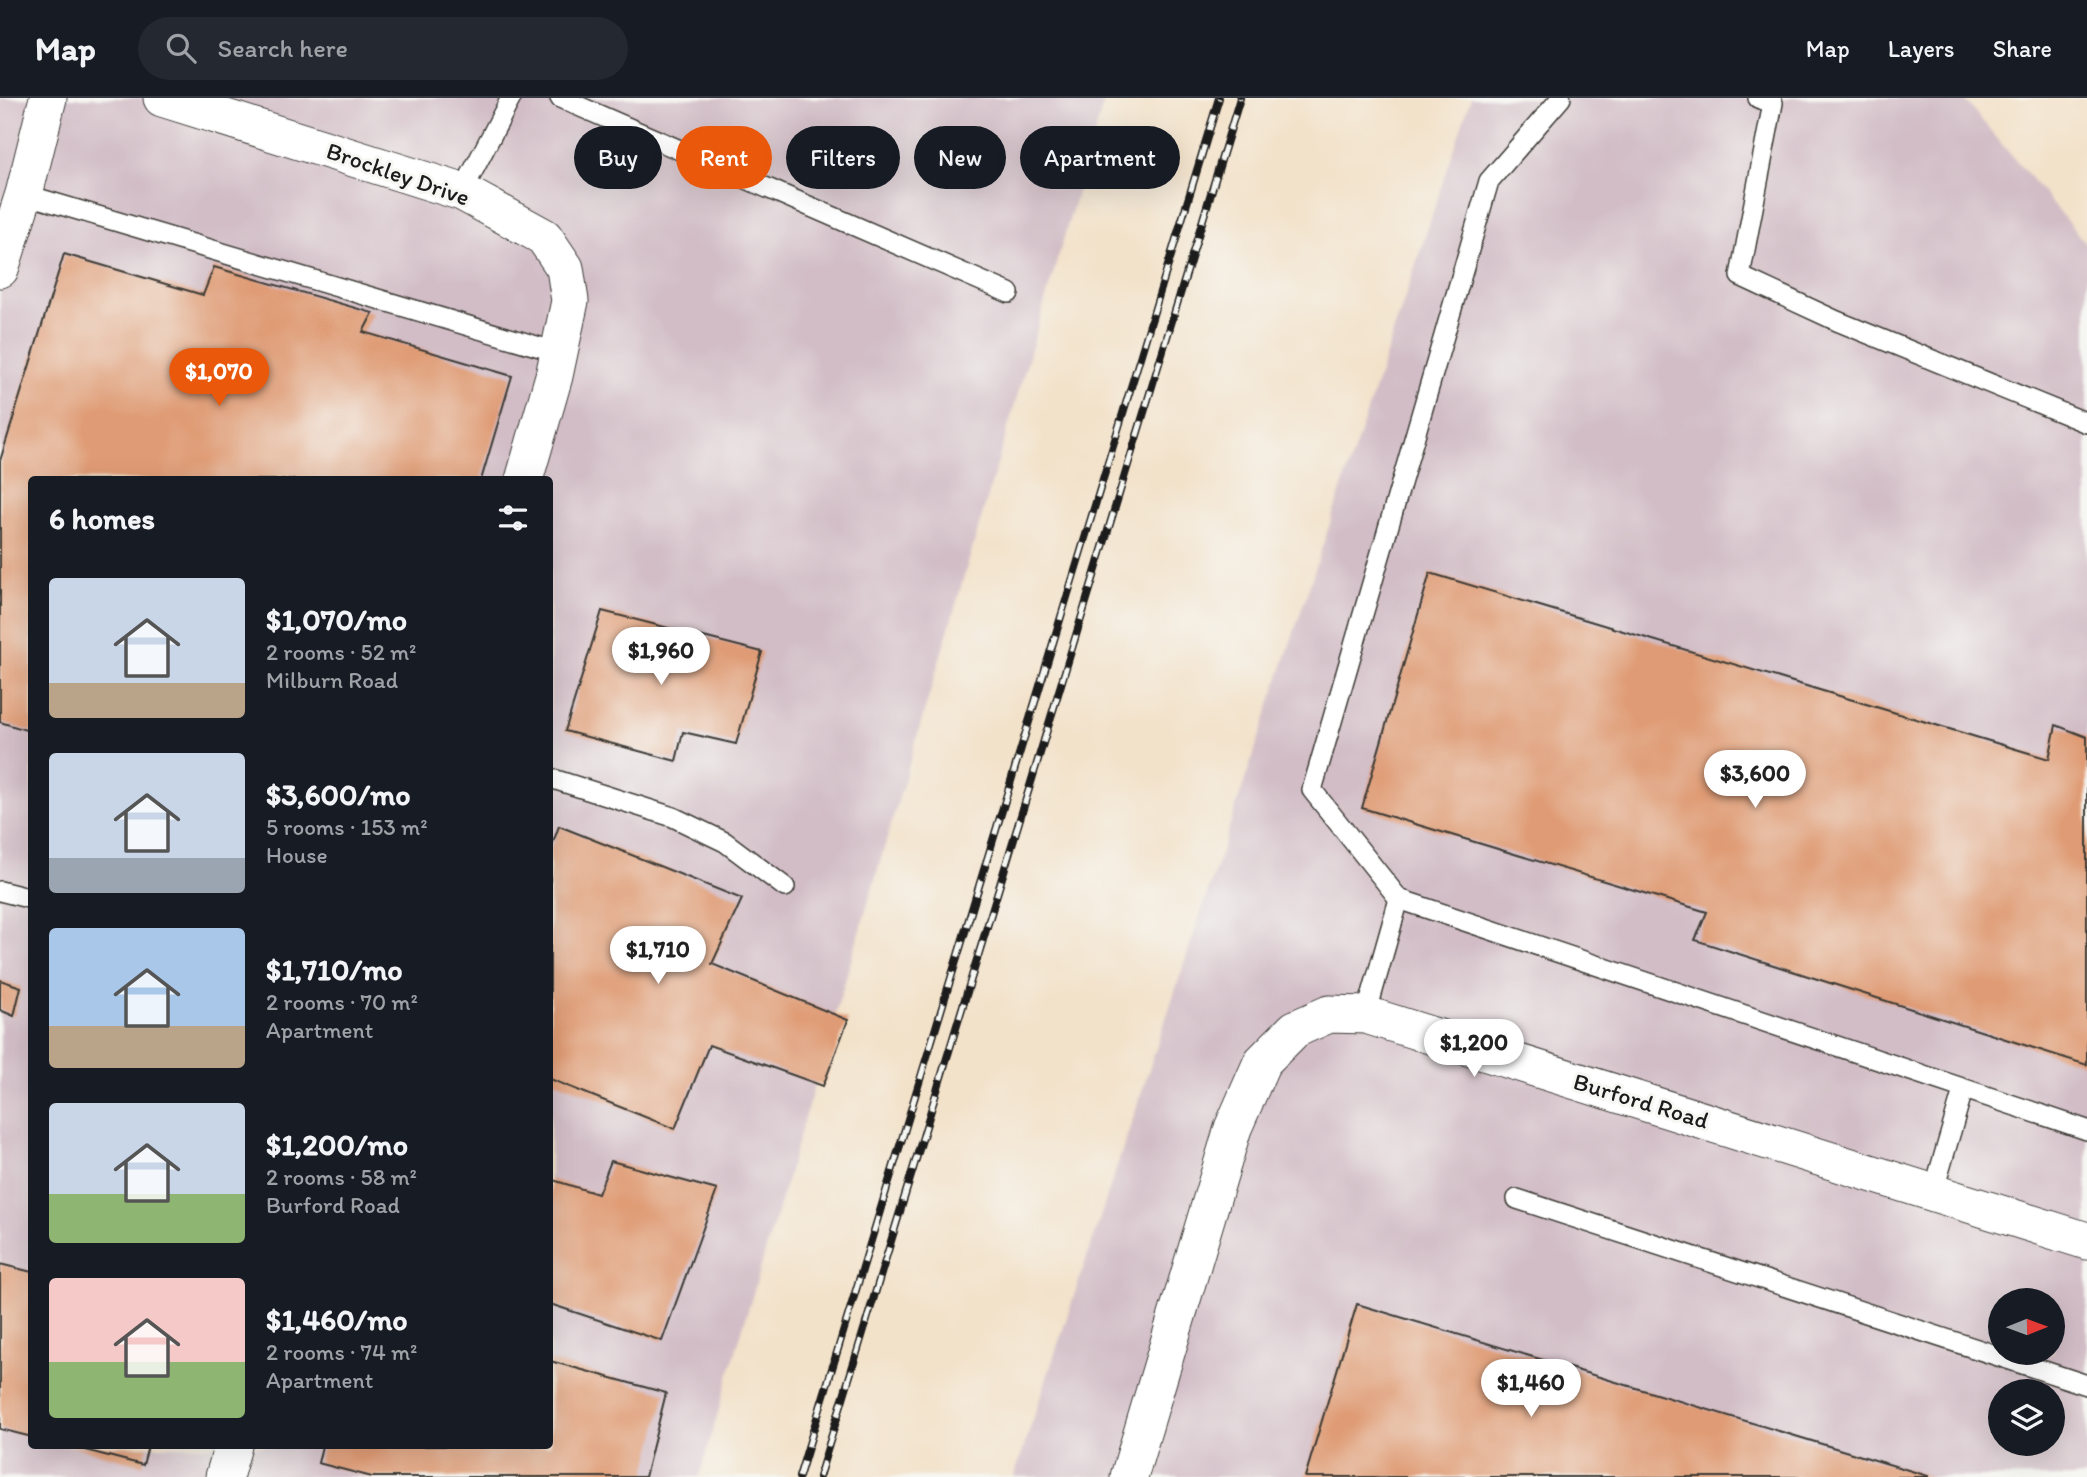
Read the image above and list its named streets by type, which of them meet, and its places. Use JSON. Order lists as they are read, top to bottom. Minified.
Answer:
{"streets":{"street":["Brockley Drive","Burford Road"]},"north":"right","page":{"header":"Map","search":"Search here","nav":["Map","Layers","Share"],"chip":["Buy","Rent","Filters","New","Apartment"],"price":["$1,070","$1,960","$3,600","$1,710","$1,200","$1,460"],"heading":"6 homes","list":[{"name":"$1,070/mo","note":"2 rooms · 52 m² · Milburn Road"},{"name":"$3,600/mo","note":"5 rooms · 153 m² · House"},{"name":"$1,710/mo","note":"2 rooms · 70 m² · Apartment"},{"name":"$1,200/mo","note":"2 rooms · 58 m² · Burford Road"},{"name":"$1,460/mo","note":"2 rooms · 74 m² · Apartment"}]}}
